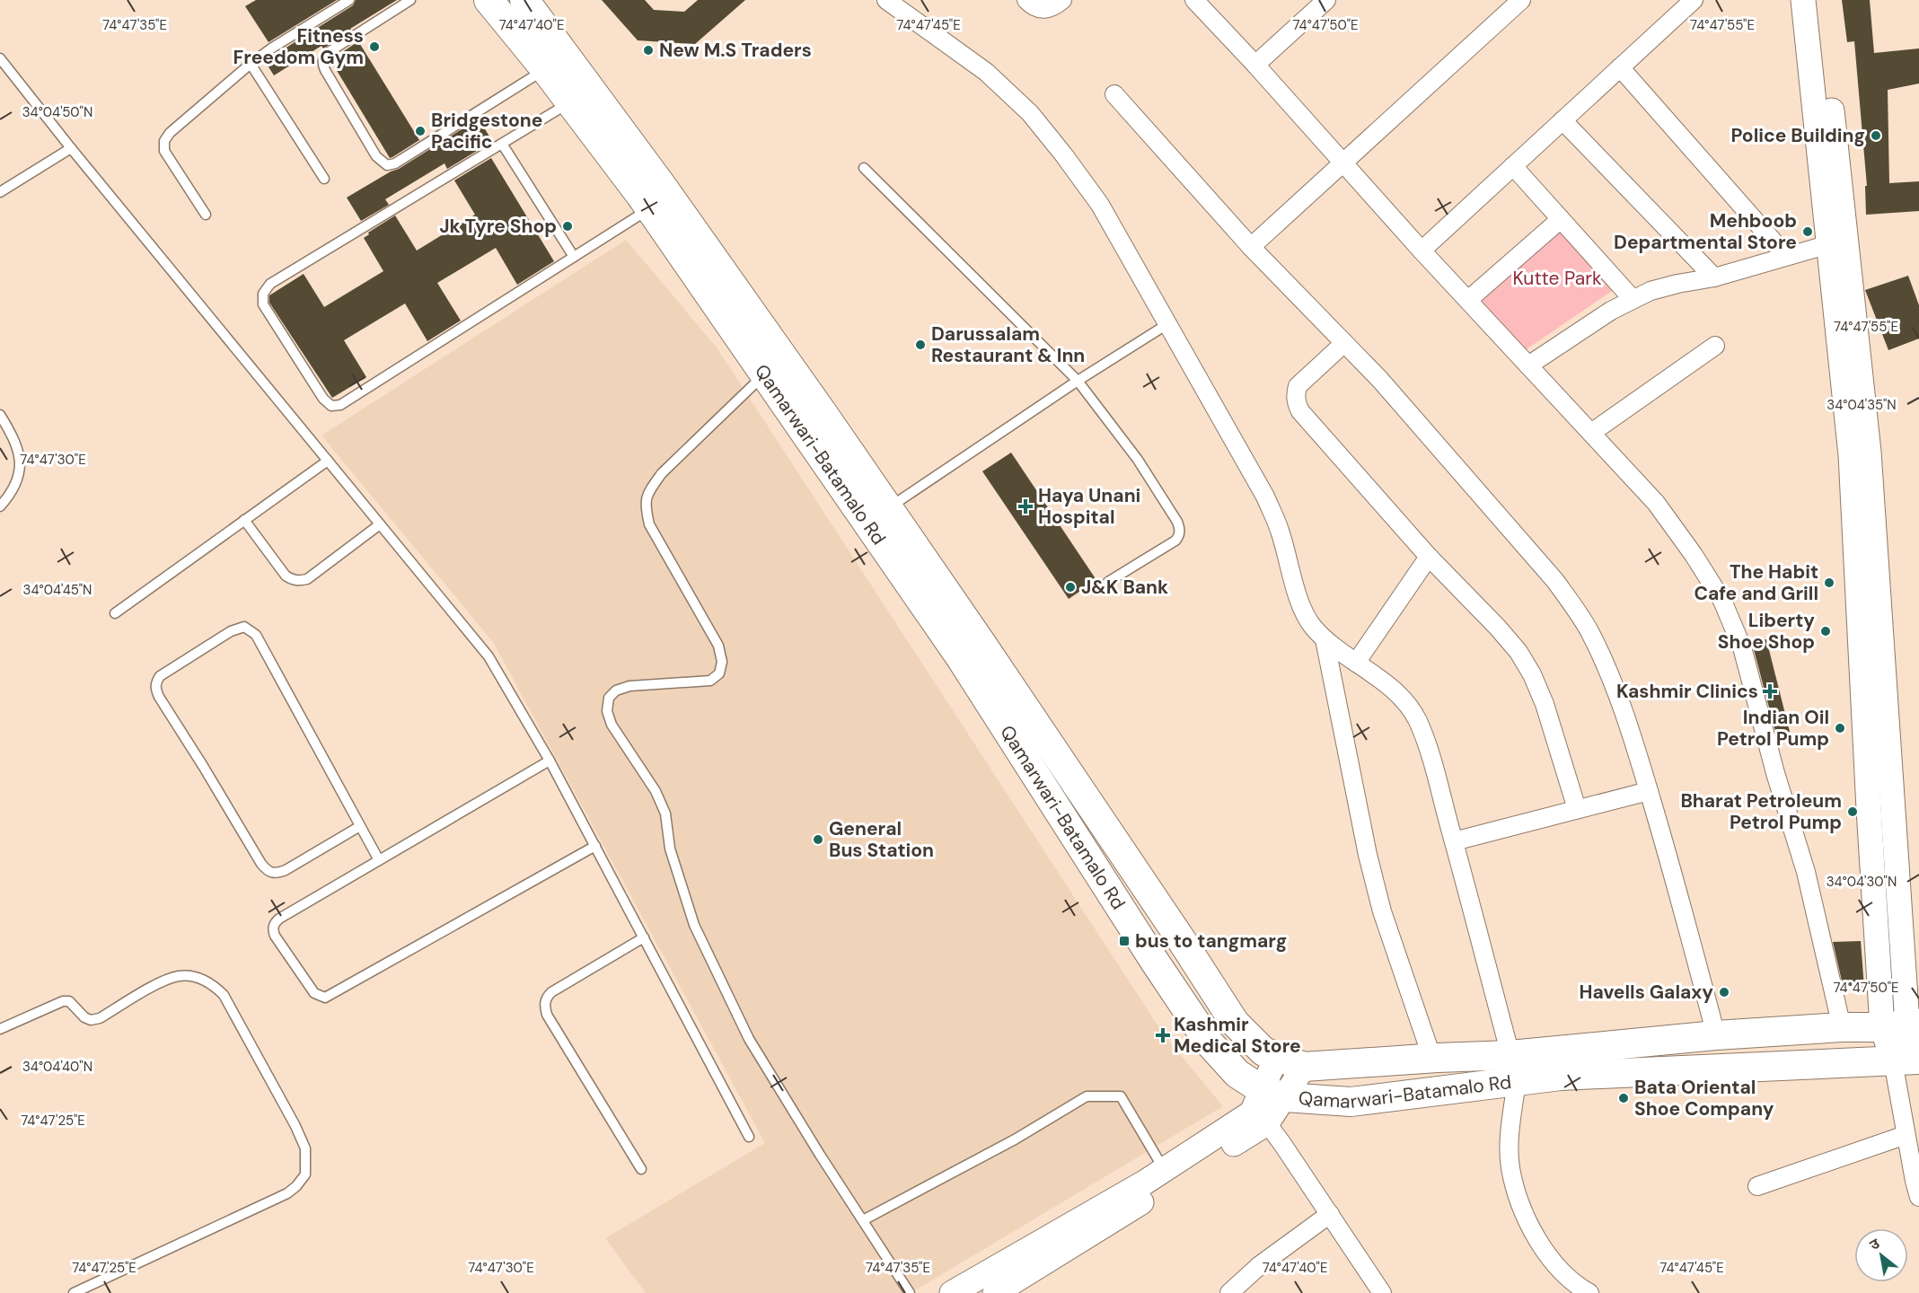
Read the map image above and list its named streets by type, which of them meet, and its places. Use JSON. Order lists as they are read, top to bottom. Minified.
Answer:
{"streets":{"main road":["Qamarwari-Batamalo Rd"]},"parks":["Kutte Park"],"places":{"other":["Fitness Freedom Gym","New M.S Traders","Bridgestone Pacific","Police Building","Jk Tyre Shop","Mehboob Departmental Store","Darussalam Restaurant & Inn","The Habit Cafe and Grill","J&K Bank","Liberty Shoe Shop","Indian Oil Petrol Pump","Bharat Petroleum Petrol Pump","General Bus Station","Havells Galaxy","Bata Oriental Shoe Company"],"health":["Haya Unani Hospital","Kashmir Clinics","Kashmir Medical Store"],"transit":["bus to tangmarg"]},"north":"top left","coordinates":["74°47'35\"E","74°47'40\"E","74°47'45\"E","74°47'50\"E","74°47'55\"E","34°04'50\"N","34°04'35\"N","74°47'30\"E","34°04'45\"N","34°04'30\"N","34°04'40\"N","74°47'25\"E"]}
